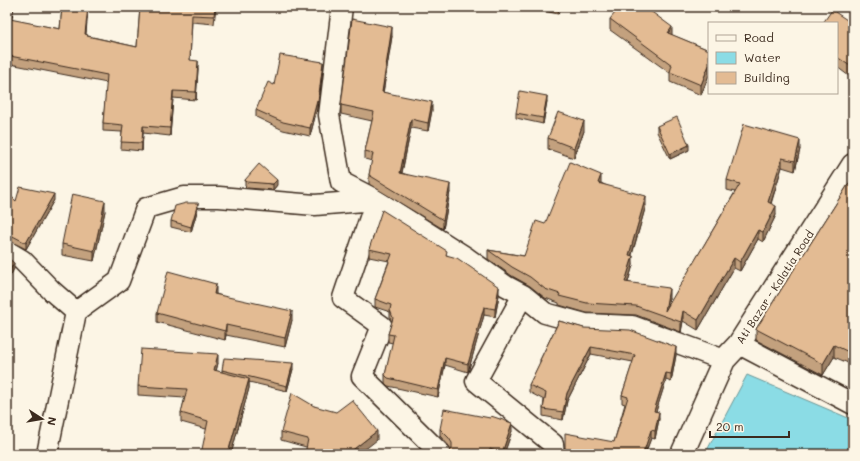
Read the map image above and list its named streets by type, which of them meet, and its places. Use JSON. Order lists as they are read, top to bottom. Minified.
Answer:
{"streets":{"main road":["Ati Bazar - Kalatia Road"]},"legend":["Road","Water","Building"],"scale_bar":"20 m","north":"right"}
